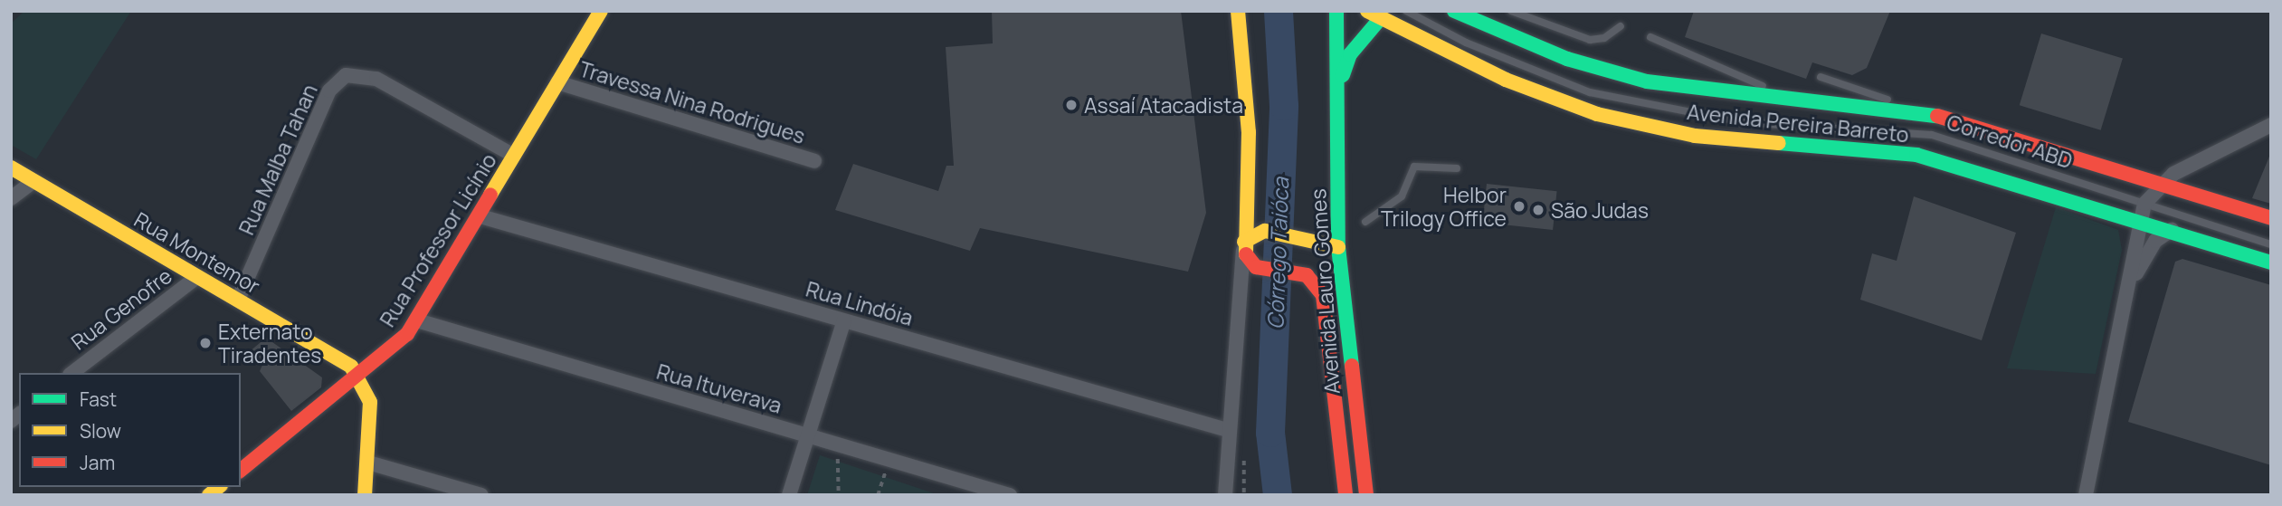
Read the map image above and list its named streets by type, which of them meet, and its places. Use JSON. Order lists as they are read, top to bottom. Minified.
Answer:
{"streets":{"main road":["Avenida Pereira Barreto","Rua Professor Licínio","Rua Montemor","Avenida Lauro Gomes"],"street":["Travessa Nina Rodrigues","Rua Malba Tahan","Rua Lindóia","Rua Genofre","Rua Ituverava"],"lane":["Corredor ABD"]},"crossings":[["Travessa Nina Rodrigues","Rua Professor Licínio"],["Avenida Pereira Barreto","Avenida Lauro Gomes"],["Rua Malba Tahan","Rua Professor Licínio"],["Rua Malba Tahan","Rua Montemor"],["Rua Professor Licínio","Rua Montemor"],["Rua Professor Licínio","Rua Lindóia"],["Rua Professor Licínio","Rua Ituverava"],["Rua Montemor","Rua Genofre"]],"water":["Córrego Taióca"],"places":["Assaí Atacadista","Helbor Trilogy Office","São Judas","Externato Tiradentes"],"legend":["Fast","Slow","Jam"]}
